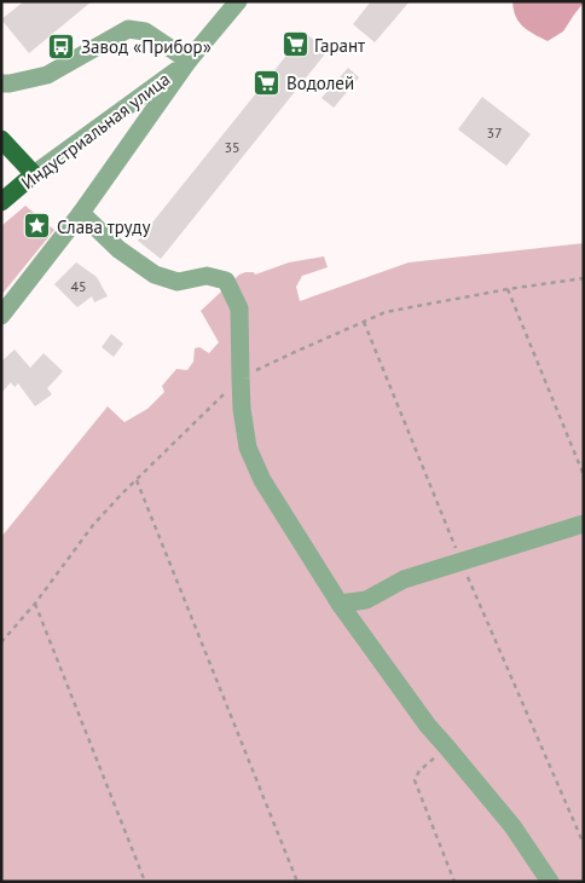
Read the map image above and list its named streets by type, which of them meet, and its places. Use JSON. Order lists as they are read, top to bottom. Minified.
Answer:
{"streets":{"main road":["Индустриальная улица"]},"places":{"supermarket":["Гарант","Водолей"],"bus stop":["Завод «Прибор»"],"place":["Слава труду"]},"house_numbers":["37","35","45"]}
